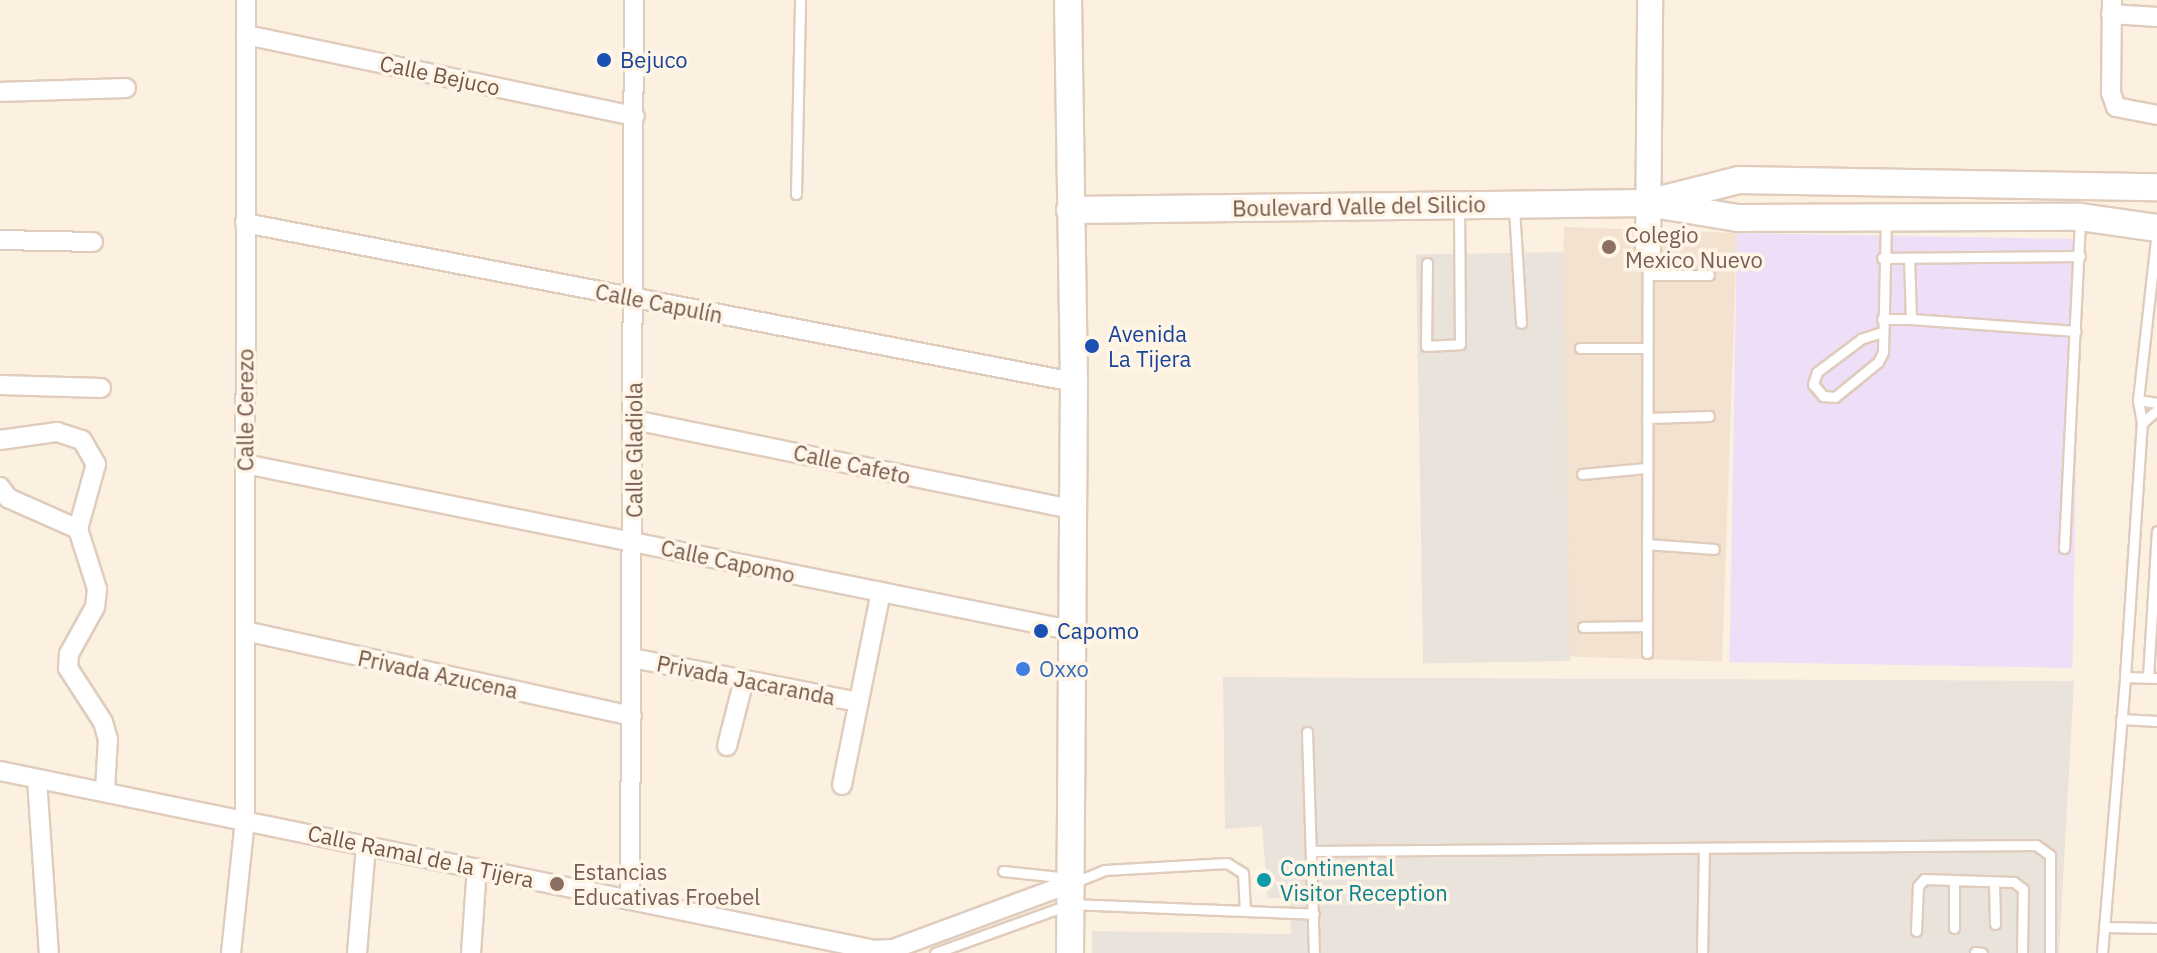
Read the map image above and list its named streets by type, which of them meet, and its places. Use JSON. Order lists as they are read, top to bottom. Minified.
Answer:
{"streets":{"main road":["Boulevard Valle del Silicio"],"street":["Calle Bejuco","Calle Capulín","Calle Cerezo","Calle Gladiola","Calle Cafeto","Calle Capomo","Privada Azucena","Privada Jacaranda","Calle Ramal de la Tijera"]},"crossings":[["Calle Bejuco","Calle Cerezo"],["Calle Bejuco","Calle Gladiola"],["Calle Capulín","Calle Cerezo"],["Calle Capulín","Calle Gladiola"],["Calle Cerezo","Calle Capomo"],["Calle Cerezo","Privada Azucena"],["Calle Cerezo","Calle Ramal de la Tijera"],["Calle Gladiola","Calle Cafeto"],["Calle Gladiola","Calle Capomo"],["Calle Gladiola","Privada Azucena"],["Calle Gladiola","Privada Jacaranda"],["Calle Gladiola","Calle Ramal de la Tijera"]],"places":["Bejuco","Colegio Mexico Nuevo","Avenida La Tijera","Capomo","Oxxo","Continental Visitor Reception","Estancias Educativas Froebel"]}
